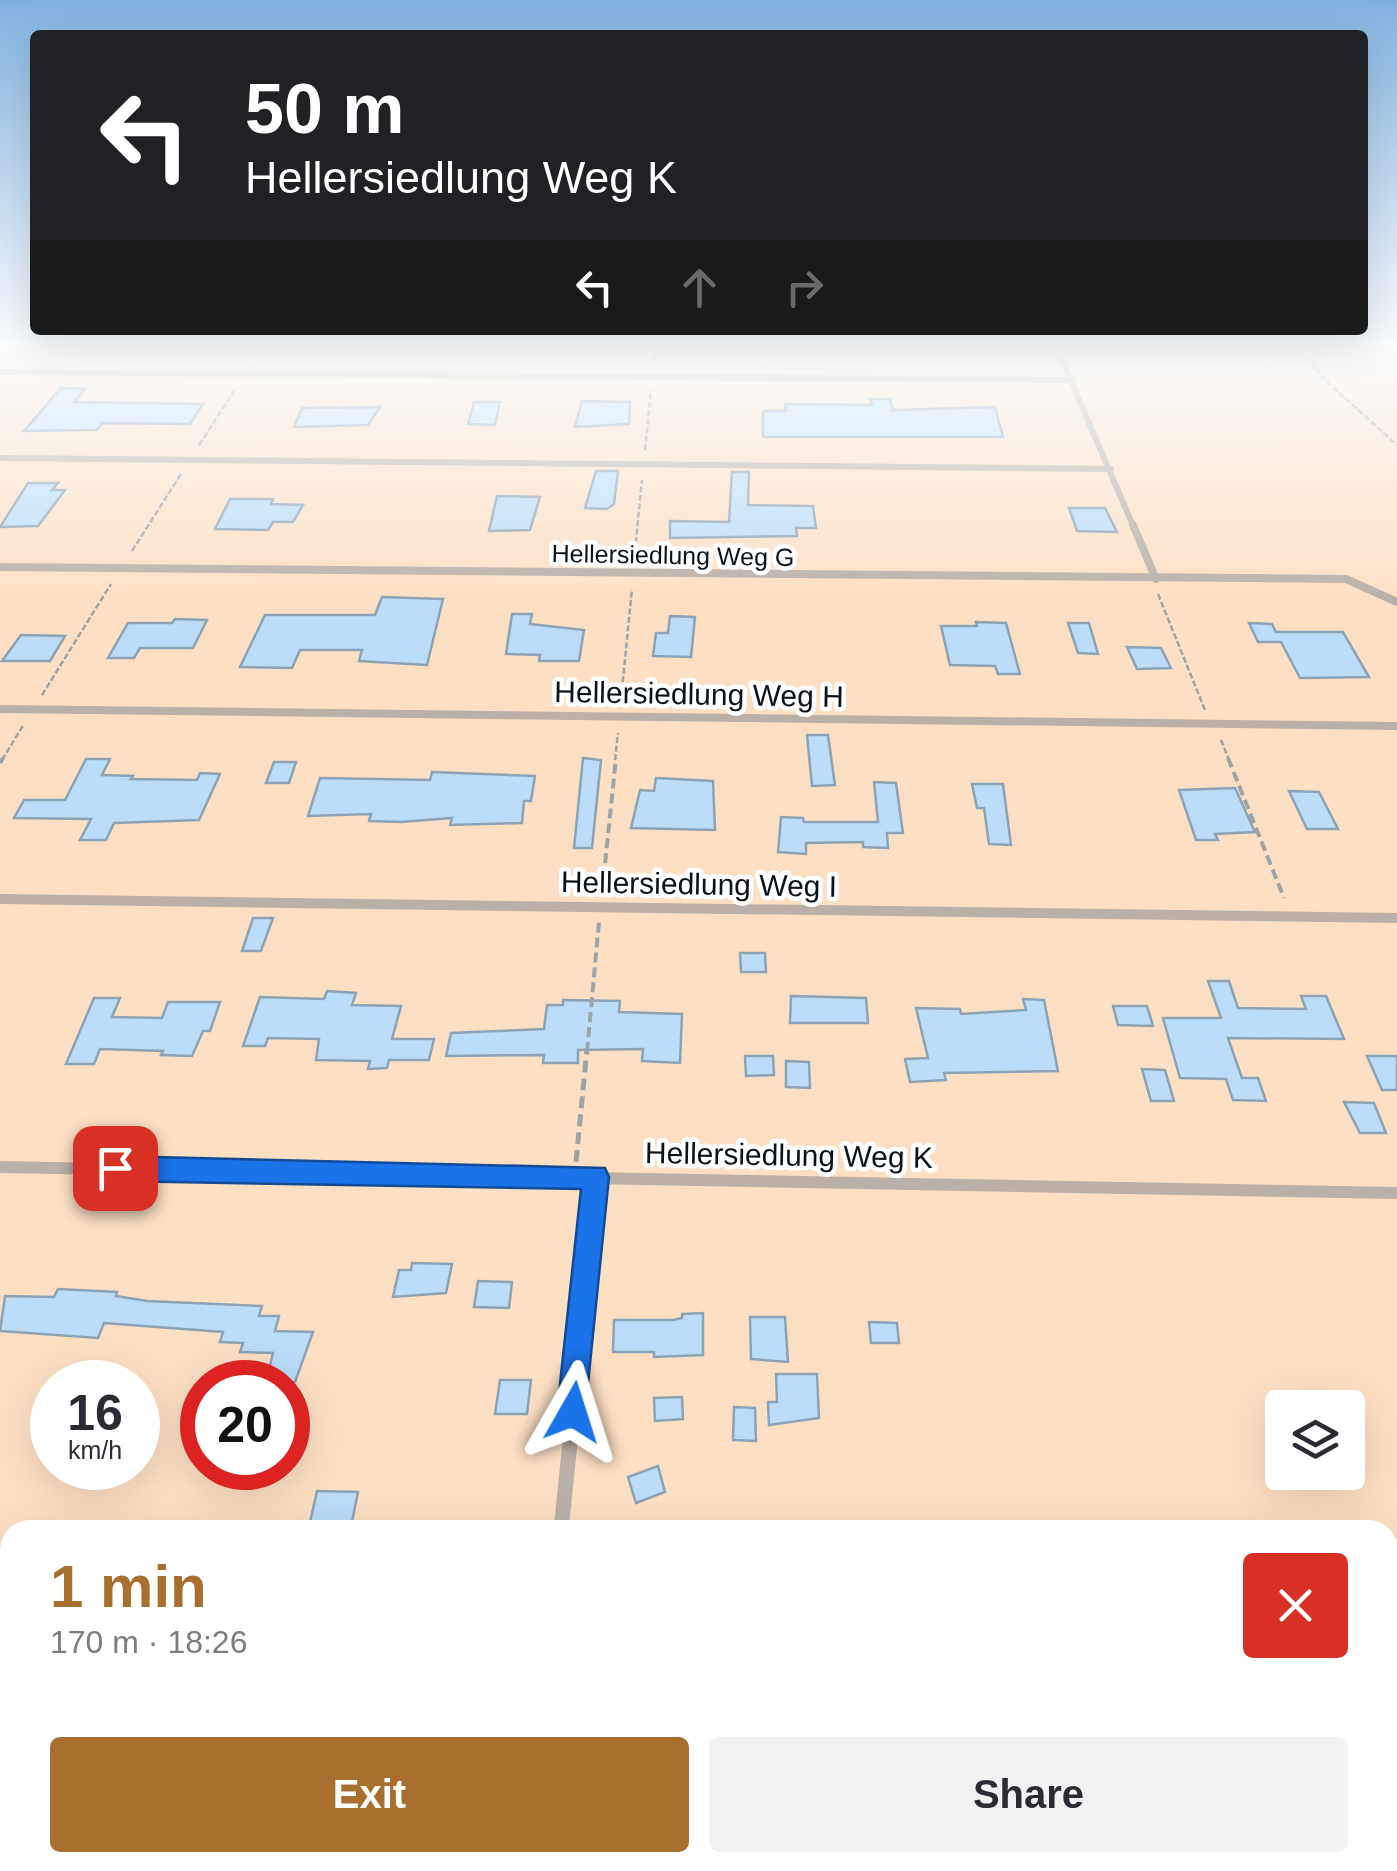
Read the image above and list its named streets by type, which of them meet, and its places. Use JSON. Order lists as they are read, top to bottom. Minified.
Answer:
{"streets":{"lane":["Hellersiedlung Weg G","Hellersiedlung Weg H","Hellersiedlung Weg I","Hellersiedlung Weg K"]},"page":{"turn":["50 m","Hellersiedlung Weg K"],"speed":"16 km/h","limit":"20","heading":["1 min","170 m · 18:26"],"buttons":["Exit","Share"]}}
